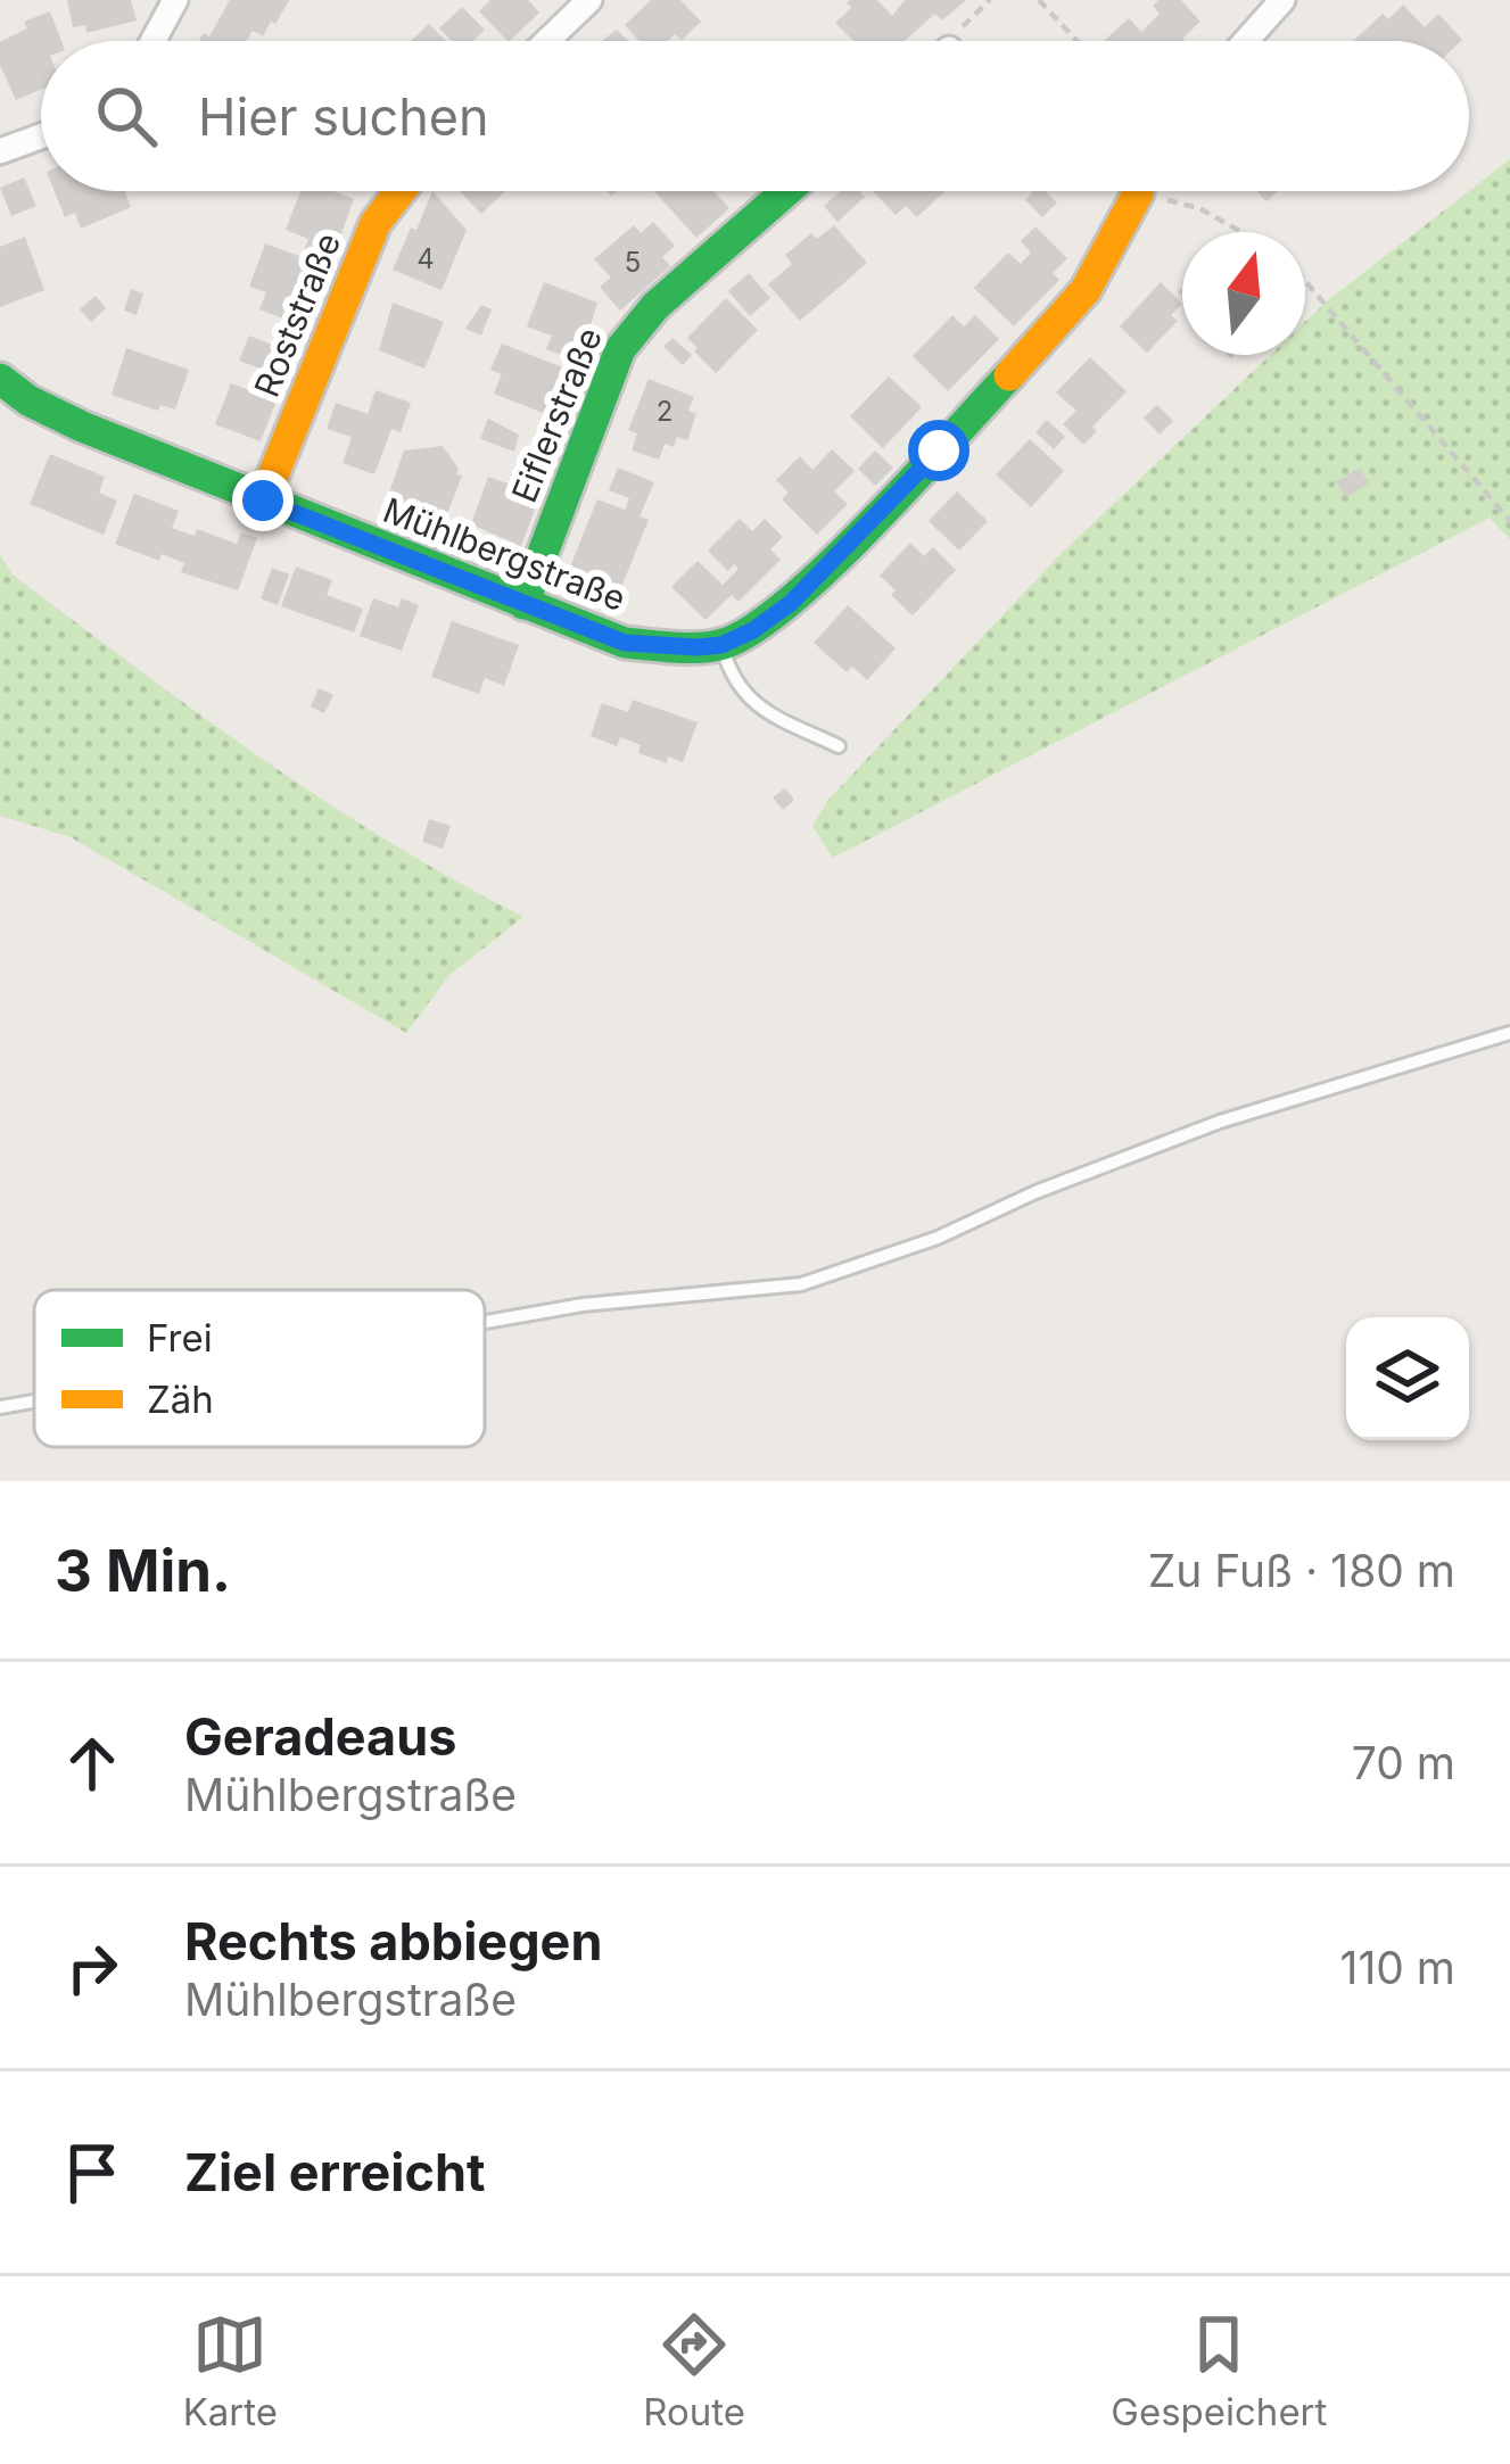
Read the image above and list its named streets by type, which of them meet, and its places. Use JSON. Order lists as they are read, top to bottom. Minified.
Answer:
{"streets":{"street":["Roststraße","Eiflerstraße","Mühlbergstraße"]},"crossings":[["Roststraße","Mühlbergstraße"],["Eiflerstraße","Mühlbergstraße"]],"house_numbers":["4","5","2"],"legend":["Frei","Zäh"],"north":"top","page":{"search":"Hier suchen","heading":["3 Min.","Zu Fuß · 180 m"],"list":[["Geradeaus","Mühlbergstraße","70 m"],["Rechts abbiegen","Mühlbergstraße","110 m"],"Ziel erreicht"],"nav":["Karte","Route","Gespeichert"]}}
